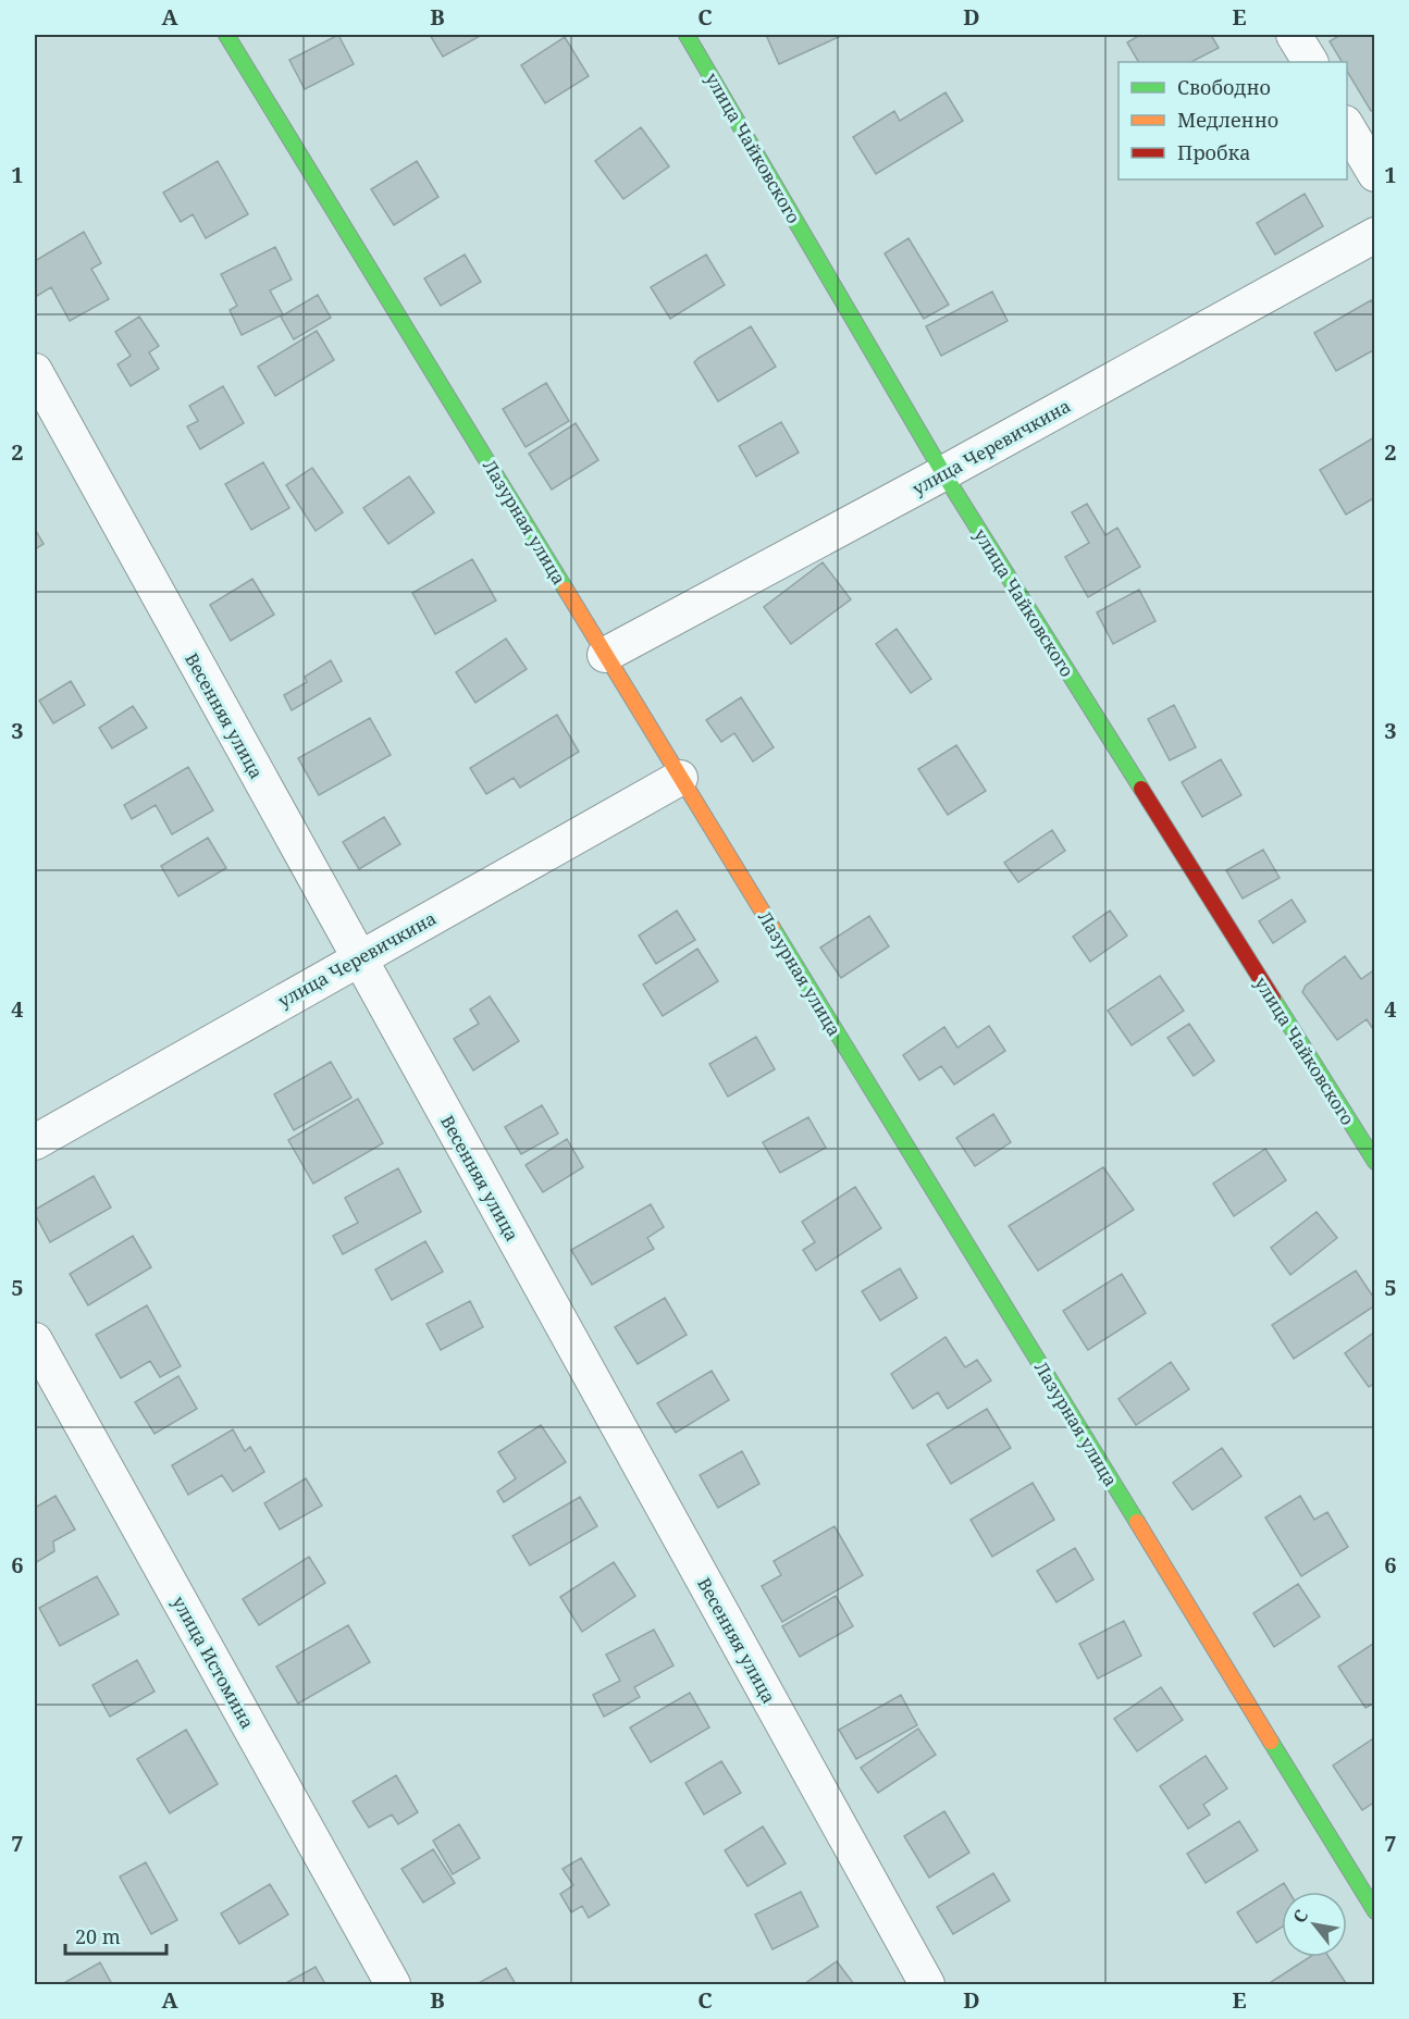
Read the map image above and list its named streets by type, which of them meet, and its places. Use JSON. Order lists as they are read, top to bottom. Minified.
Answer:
{"streets":{"street":["улица Чайковского","улица Черевичкина","Лазурная улица","Весенняя улица","улица Истомина"]},"crossings":[["улица Чайковского","улица Черевичкина"],["улица Черевичкина","Лазурная улица"],["улица Черевичкина","Весенняя улица"]],"legend":["Свободно","Медленно","Пробка"],"scale_bar":"20 m","north":"top left","grid":{"columns":["A","B","C","D","E"],"rows":["1","2","3","4","5","6","7"]}}
